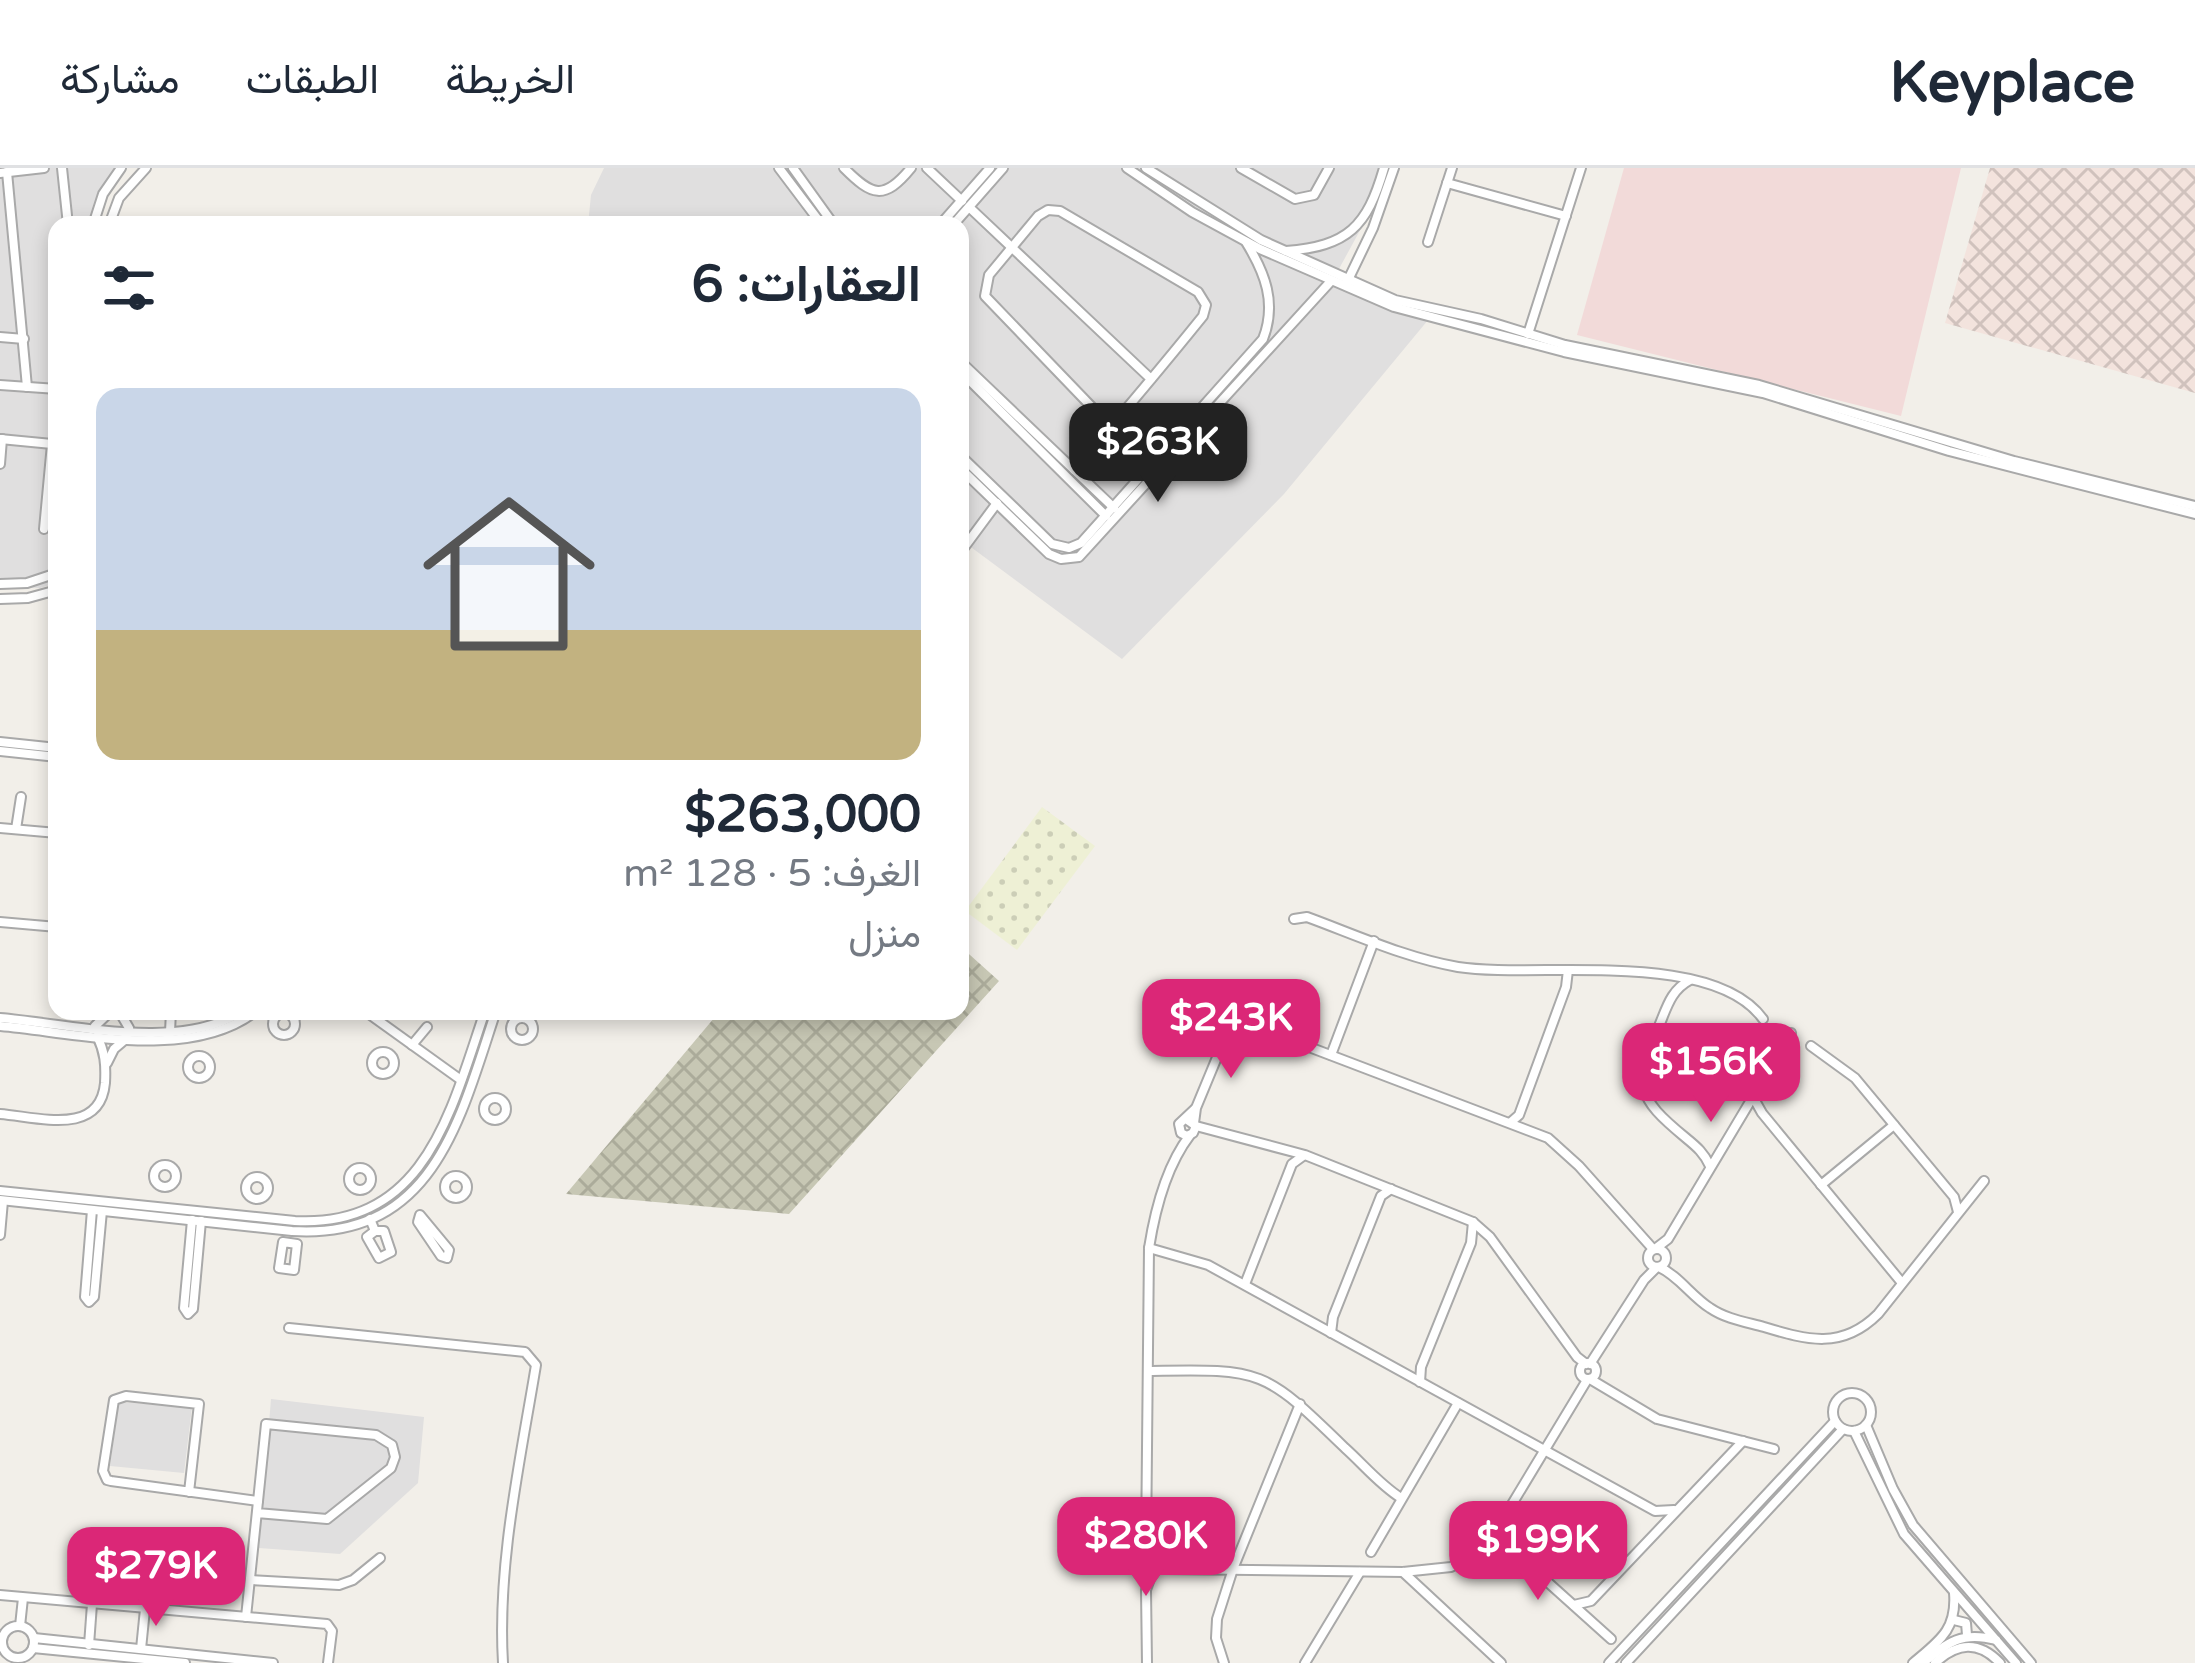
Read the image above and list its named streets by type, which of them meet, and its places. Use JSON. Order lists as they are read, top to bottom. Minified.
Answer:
{"page":{"header":"Keyplace","nav":["الخريطة","الطبقات","مشاركة"],"heading":"العقارات: 6","list":[{"name":"$263,000","note":"الغرف: 5 · 128 m² · منزل"}],"price":["$263K","$243K","$156K","$280K","$199K","$279K"]}}
